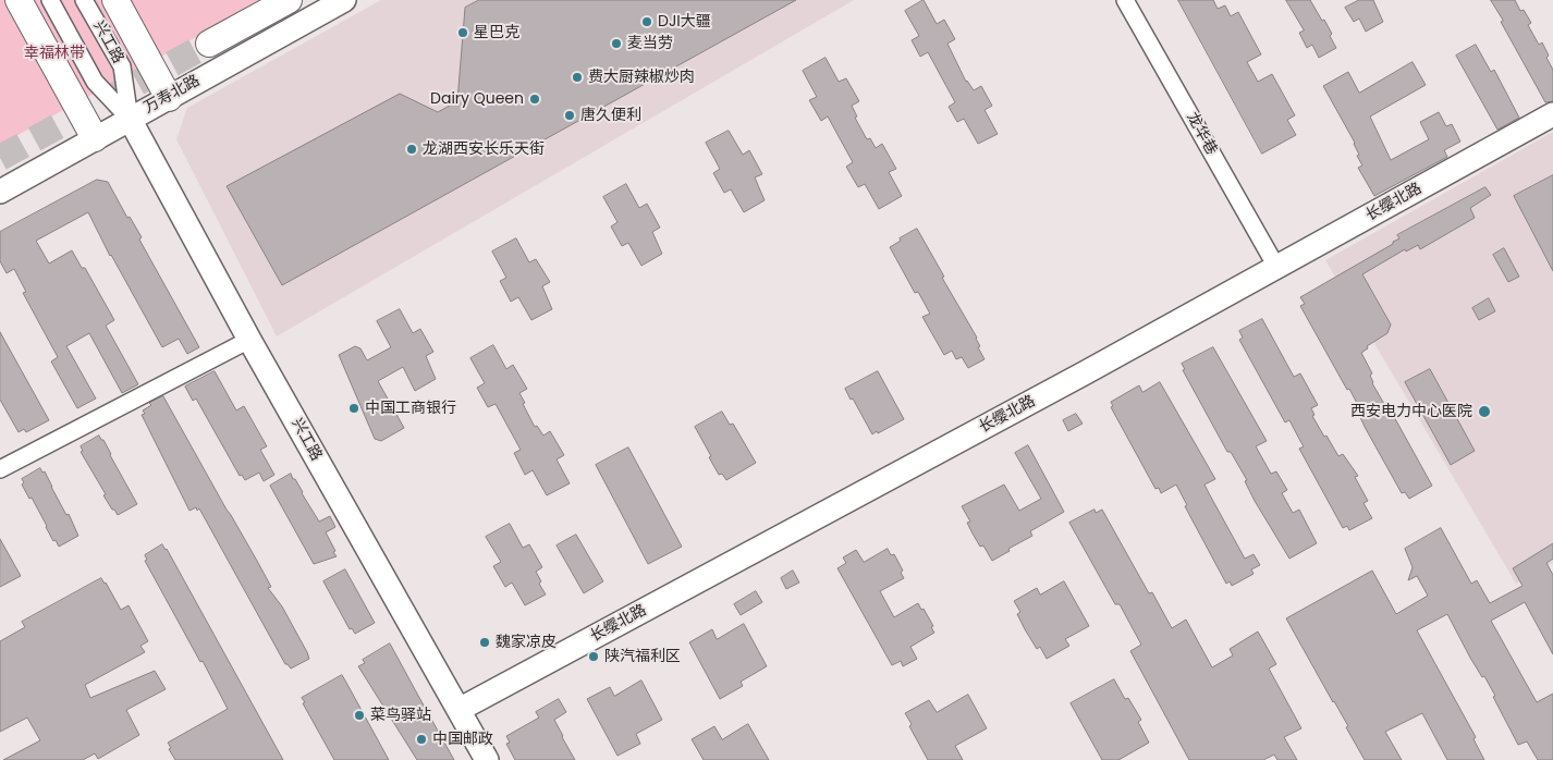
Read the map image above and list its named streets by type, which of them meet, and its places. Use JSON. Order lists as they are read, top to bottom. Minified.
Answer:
{"streets":{"street":["兴工路","万寿北路","龙华巷","长缨北路"]},"crossings":[["兴工路","万寿北路"],["兴工路","长缨北路"],["龙华巷","长缨北路"]],"parks":["幸福林带"],"places":["DJI大疆","星巴克","麦当劳","费大厨辣椒炒肉","Dairy Queen","唐久便利","龙湖西安长乐天街","中国工商银行","西安电力中心医院","魏家凉皮","陕汽福利区","菜鸟驿站","中国邮政"]}
